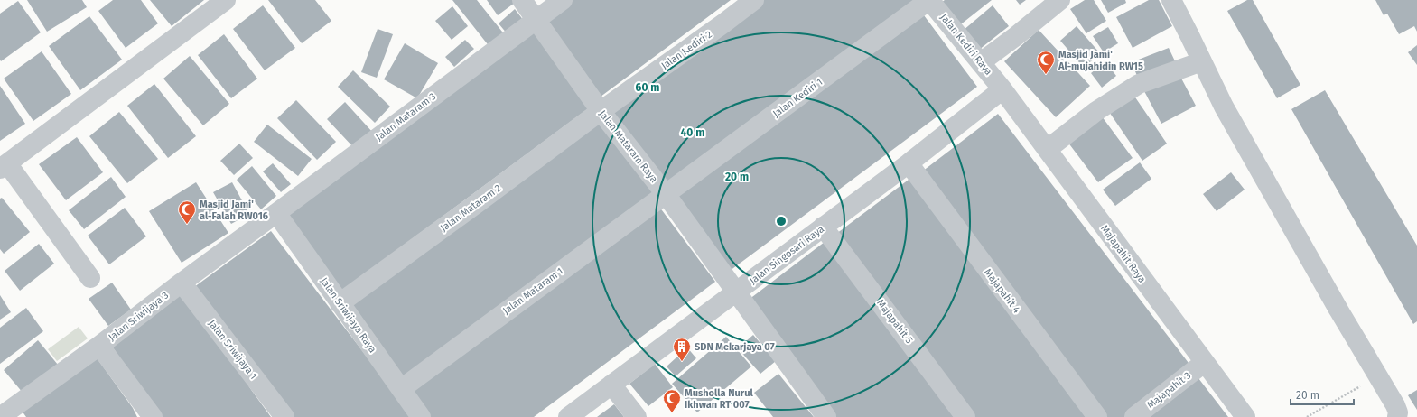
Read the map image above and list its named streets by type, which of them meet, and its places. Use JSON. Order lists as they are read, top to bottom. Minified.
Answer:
{"streets":{"street":["Jalan Kediri Raya","Jalan Kediri 2","Jalan Kediri 1","Jalan Mataram 3","Jalan Mataram Raya","Jalan Mataram 2","Majapahit Raya","Jalan Singosari Raya","Jalan Mataram 1","Majapahit 4","Jalan Sriwijaya Raya","Jalan Sriwijaya 3","Majapahit 5","Jalan Sriwijaya 1","Majapahit 3"]},"crossings":[["Jalan Kediri Raya","Jalan Kediri 1"],["Jalan Kediri Raya","Majapahit Raya"],["Jalan Kediri Raya","Jalan Singosari Raya"],["Jalan Kediri 2","Jalan Mataram Raya"],["Jalan Kediri 2","Jalan Mataram 2"],["Jalan Kediri 1","Jalan Mataram Raya"],["Jalan Kediri 1","Jalan Mataram 1"],["Jalan Mataram 3","Jalan Mataram Raya"],["Jalan Mataram 3","Jalan Sriwijaya Raya"],["Jalan Mataram 3","Jalan Sriwijaya 3"],["Jalan Mataram Raya","Jalan Mataram 2"],["Jalan Mataram Raya","Jalan Singosari Raya"],["Jalan Mataram Raya","Jalan Mataram 1"],["Jalan Mataram 2","Jalan Sriwijaya Raya"],["Majapahit Raya","Jalan Singosari Raya"],["Majapahit Raya","Majapahit 3"],["Jalan Singosari Raya","Majapahit 4"],["Jalan Singosari Raya","Majapahit 5"],["Jalan Mataram 1","Jalan Sriwijaya Raya"],["Jalan Sriwijaya Raya","Jalan Sriwijaya 3"],["Jalan Sriwijaya 3","Jalan Sriwijaya 1"]],"places":{"mosque":["Masjid Jami' Al-mujahidin RW15","Masjid Jami' al-Falah RW016","Musholla Nurul Ikhwan RT 007"],"building":["SDN Mekarjaya 07"]},"scale_bar":"20 m","rings":["60 m","40 m","20 m"]}
